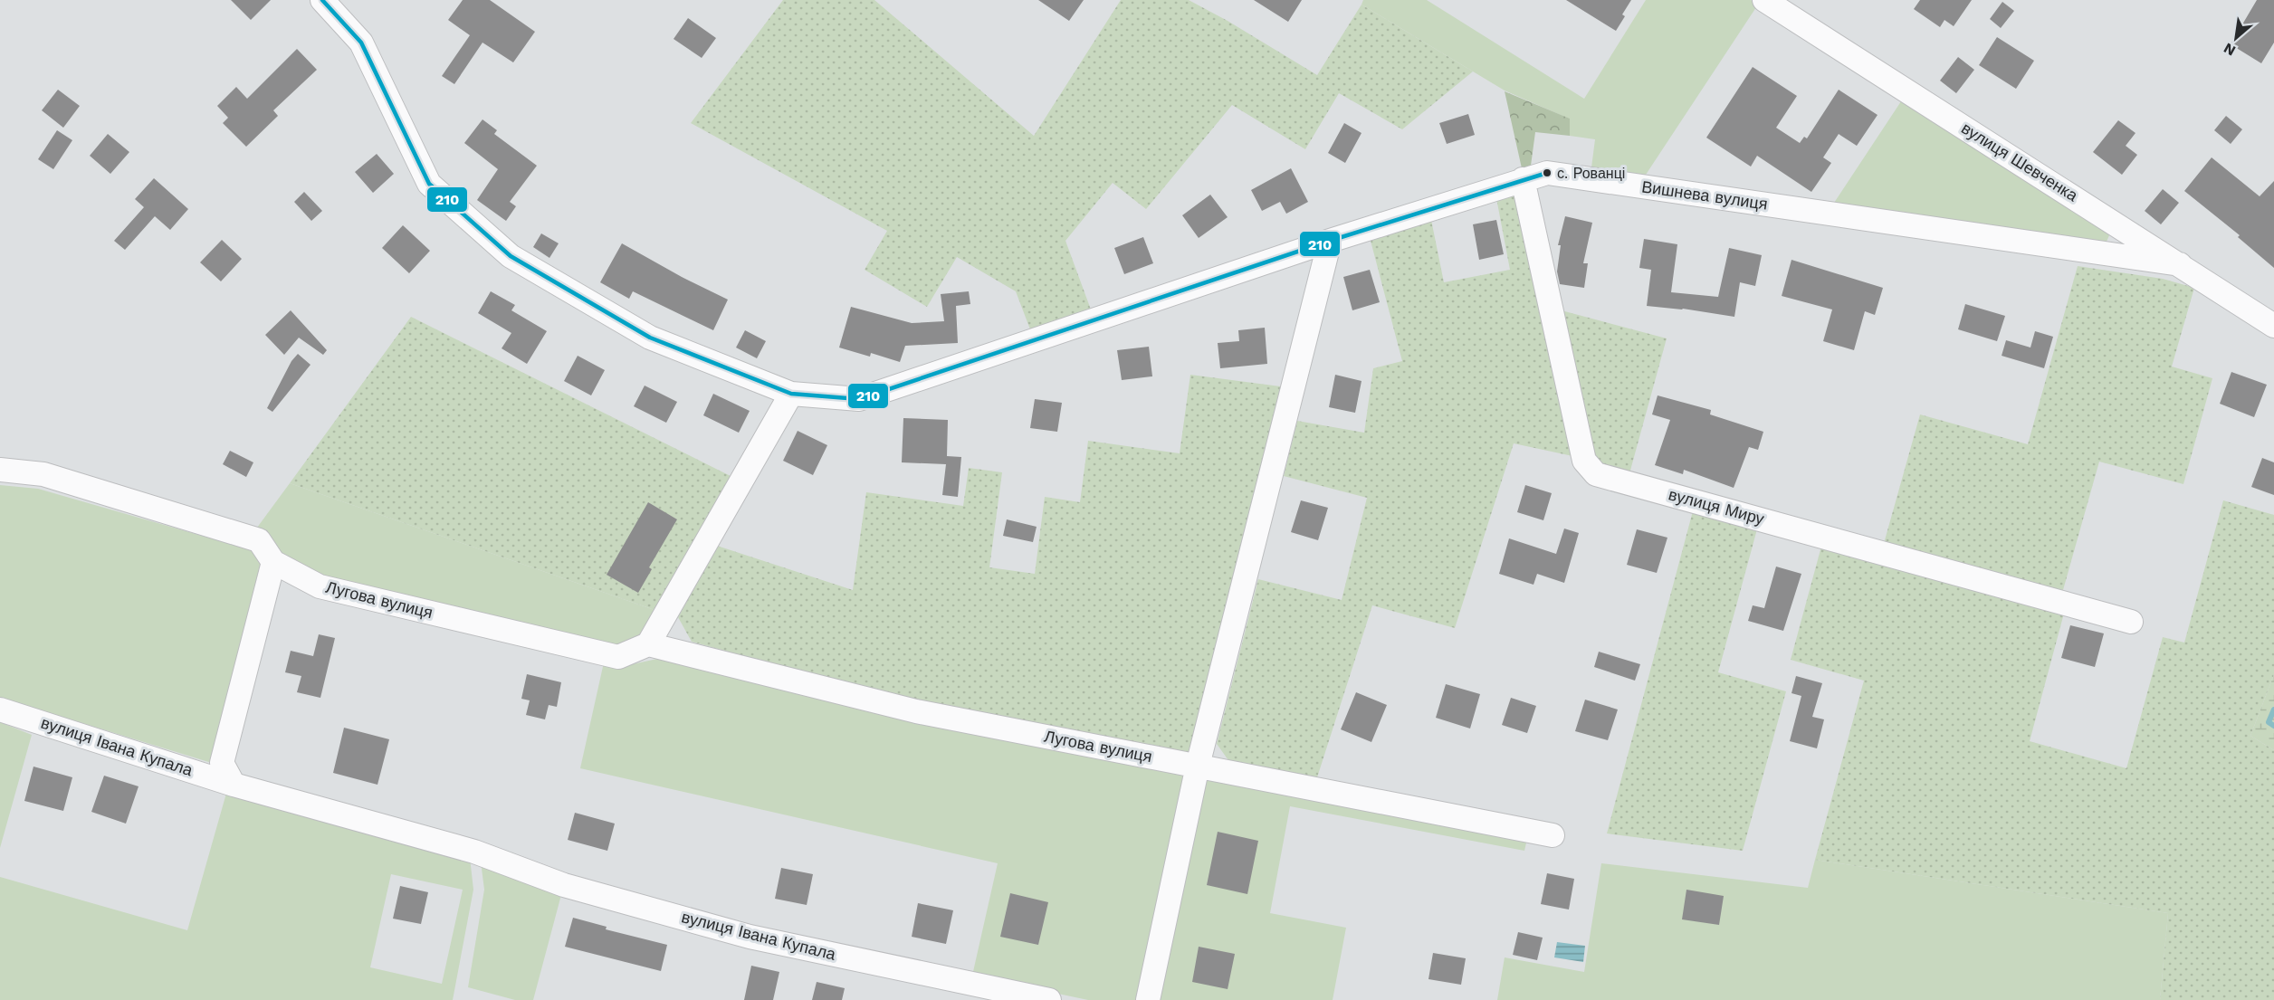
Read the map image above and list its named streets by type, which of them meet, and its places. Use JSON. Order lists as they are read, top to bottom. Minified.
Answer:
{"streets":{"street":["вулиця Шевченка","Вишнева вулиця","вулиця Миру","Лугова вулиця","вулиця Івана Купала"]},"crossings":[["вулиця Шевченка","Вишнева вулиця"],["Вишнева вулиця","вулиця Миру"]],"places":["с. Рованці"],"lines":["transit line 210"],"north":"bottom left"}
